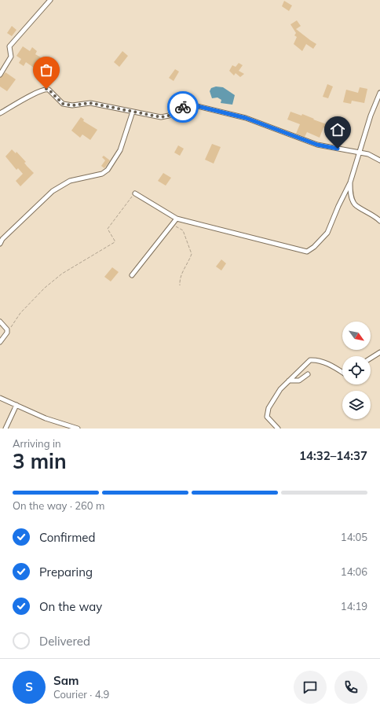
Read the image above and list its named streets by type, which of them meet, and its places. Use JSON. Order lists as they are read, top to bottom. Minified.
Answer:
{"north":"bottom right","page":{"heading":["3 min","Arriving in","14:32–14:37"],"panel":["Sam","Courier · 4.9"],"bar":"On the way · 260 m","list":[["Confirmed","14:05"],["Preparing","14:06"],["On the way","14:19"],"Delivered"],"round":"S"}}
